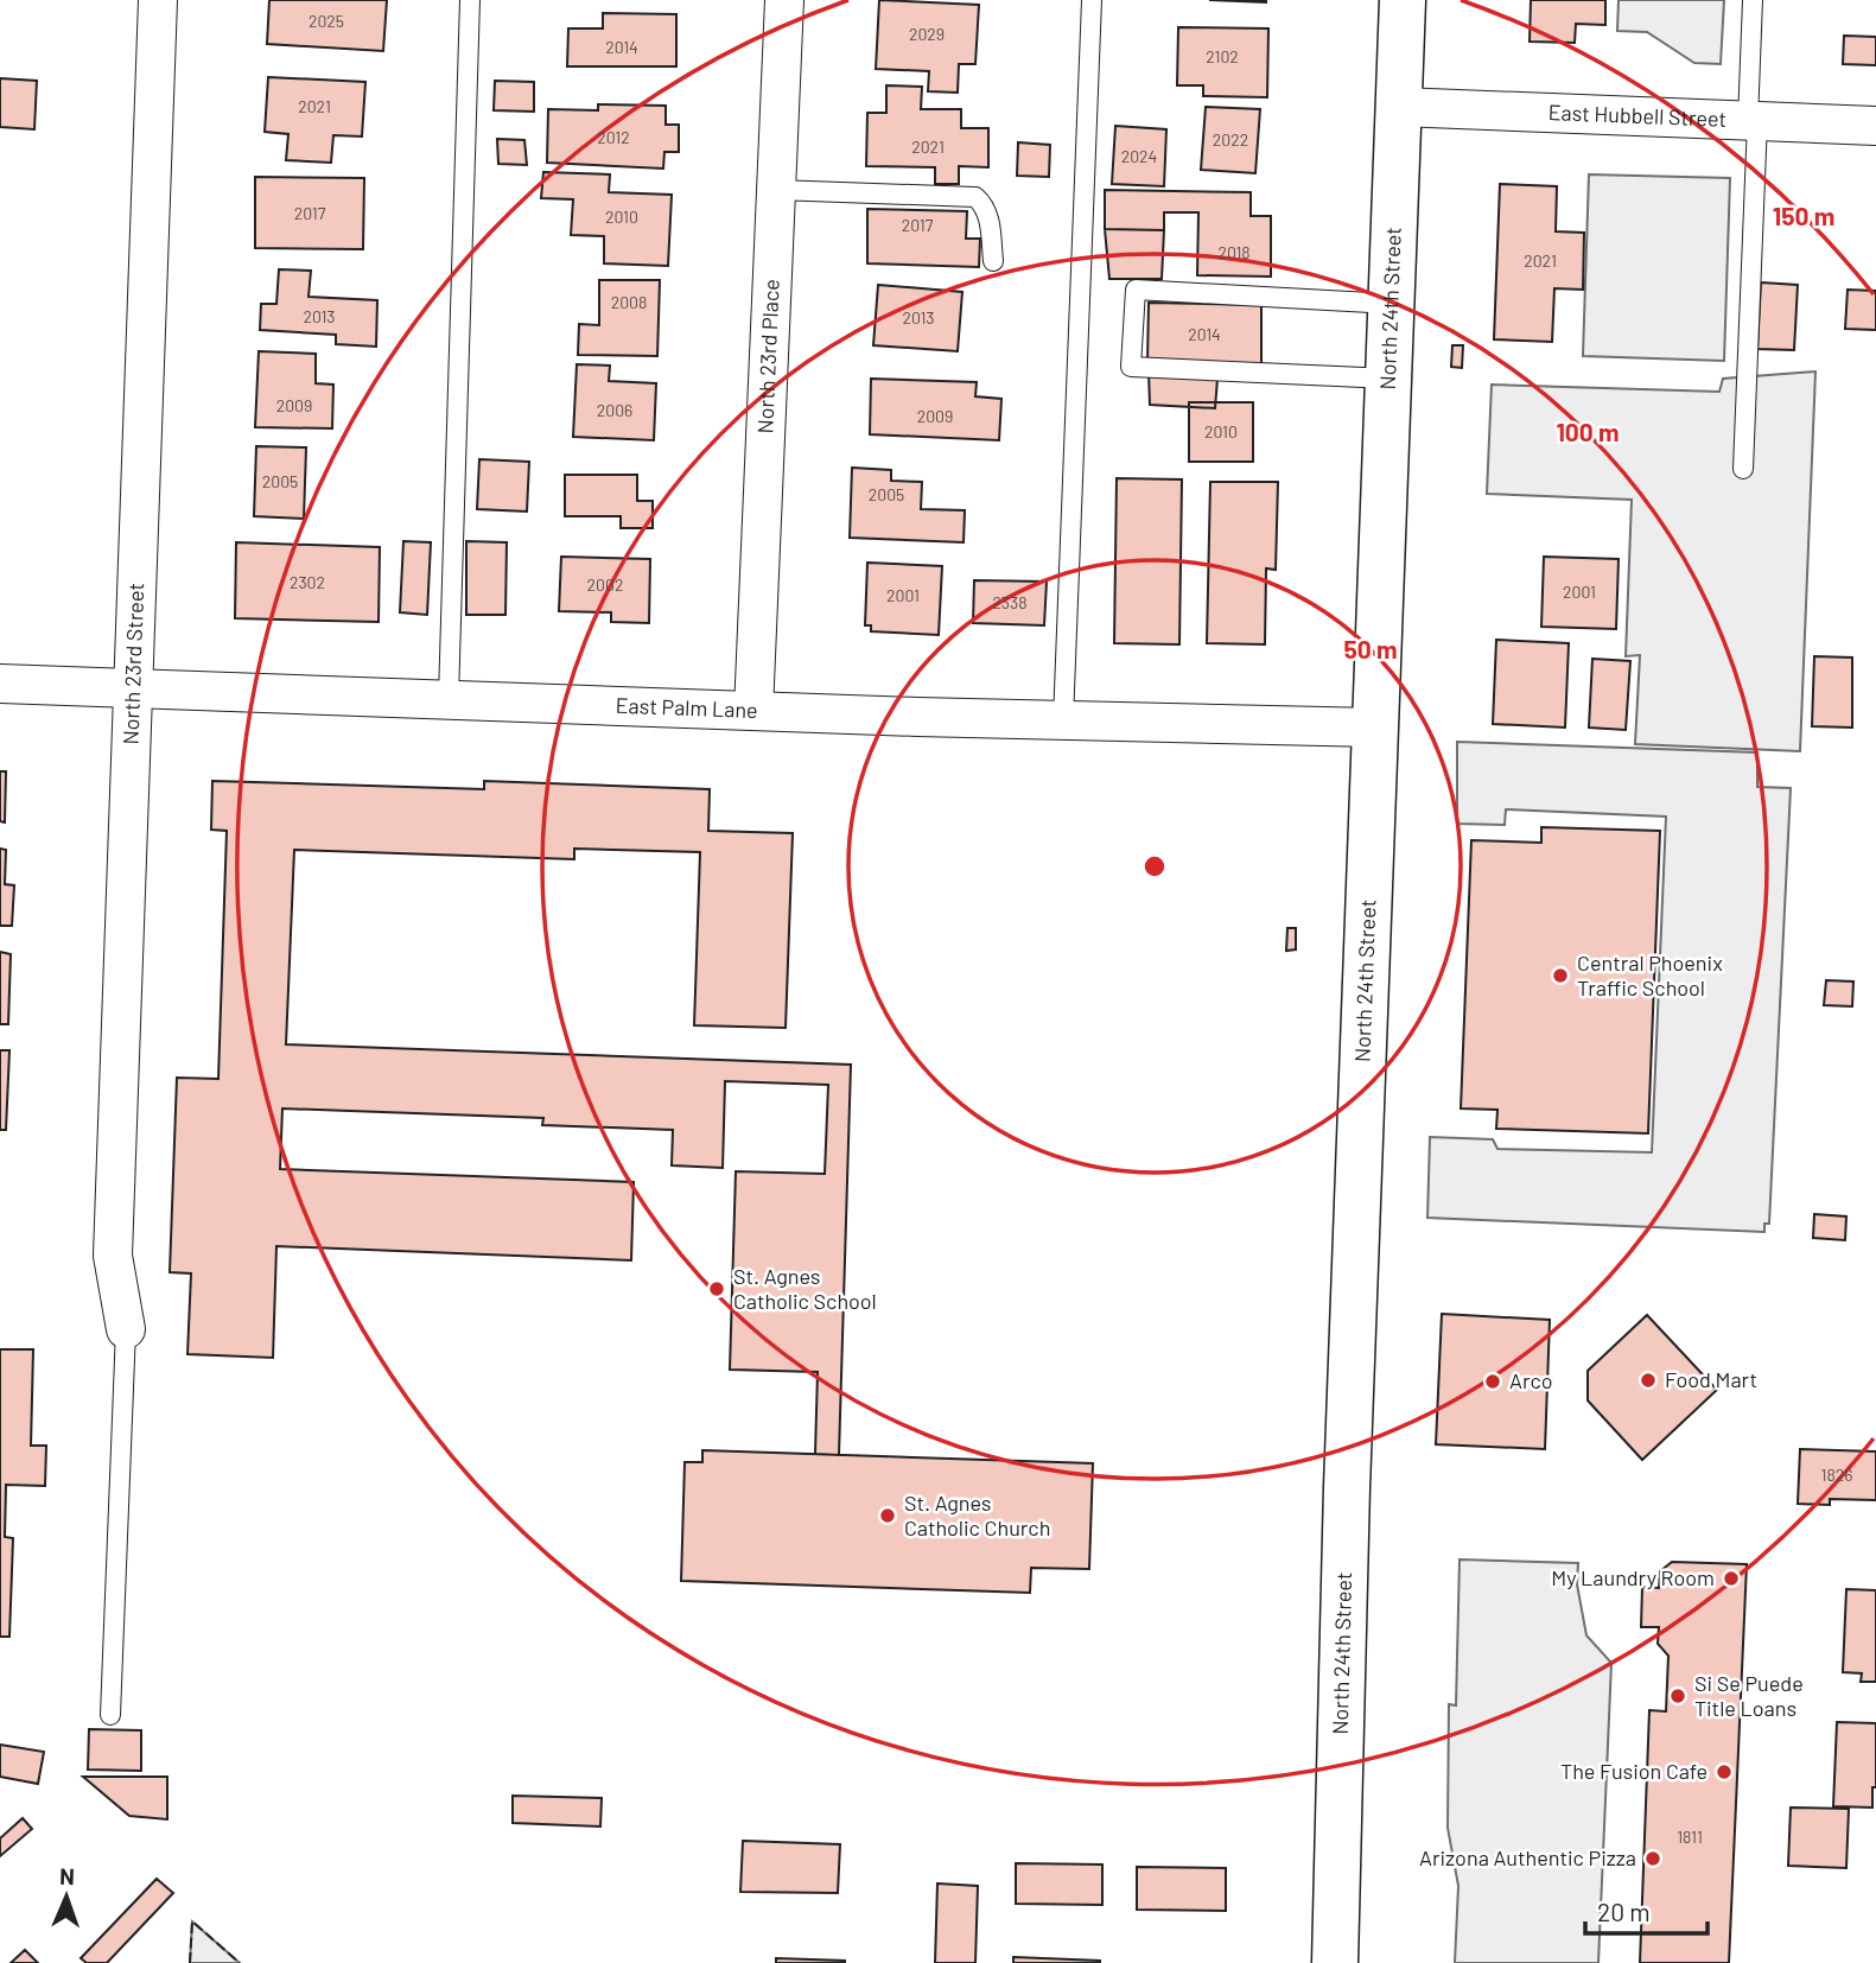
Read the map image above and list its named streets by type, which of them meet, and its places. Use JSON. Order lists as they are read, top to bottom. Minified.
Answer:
{"streets":{"main road":["North 24th Street"],"street":["East Hubbell Street","North 23rd Place","North 23rd Street","East Palm Lane"]},"crossings":[["East Hubbell Street","North 24th Street"],["North 24th Street","East Palm Lane"],["North 23rd Place","East Palm Lane"],["North 23rd Street","East Palm Lane"]],"places":["Central Phoenix Traffic School","St. Agnes Catholic School","Food Mart","Arco","St. Agnes Catholic Church","My Laundry Room","Si Se Puede Title Loans","The Fusion Cafe","Arizona Authentic Pizza"],"house_numbers":["2025","2029","2014","2102","2021","2012","2022","2021","2024","2017","2010","2017","2018","2021","2008","2013","2013","2014","2009","2006","2009","2010","2005","2005","2302","2002","2001","2001","2338","1826","1811"],"scale_bar":"20 m","north":"top","rings":["150 m","100 m","50 m"]}
